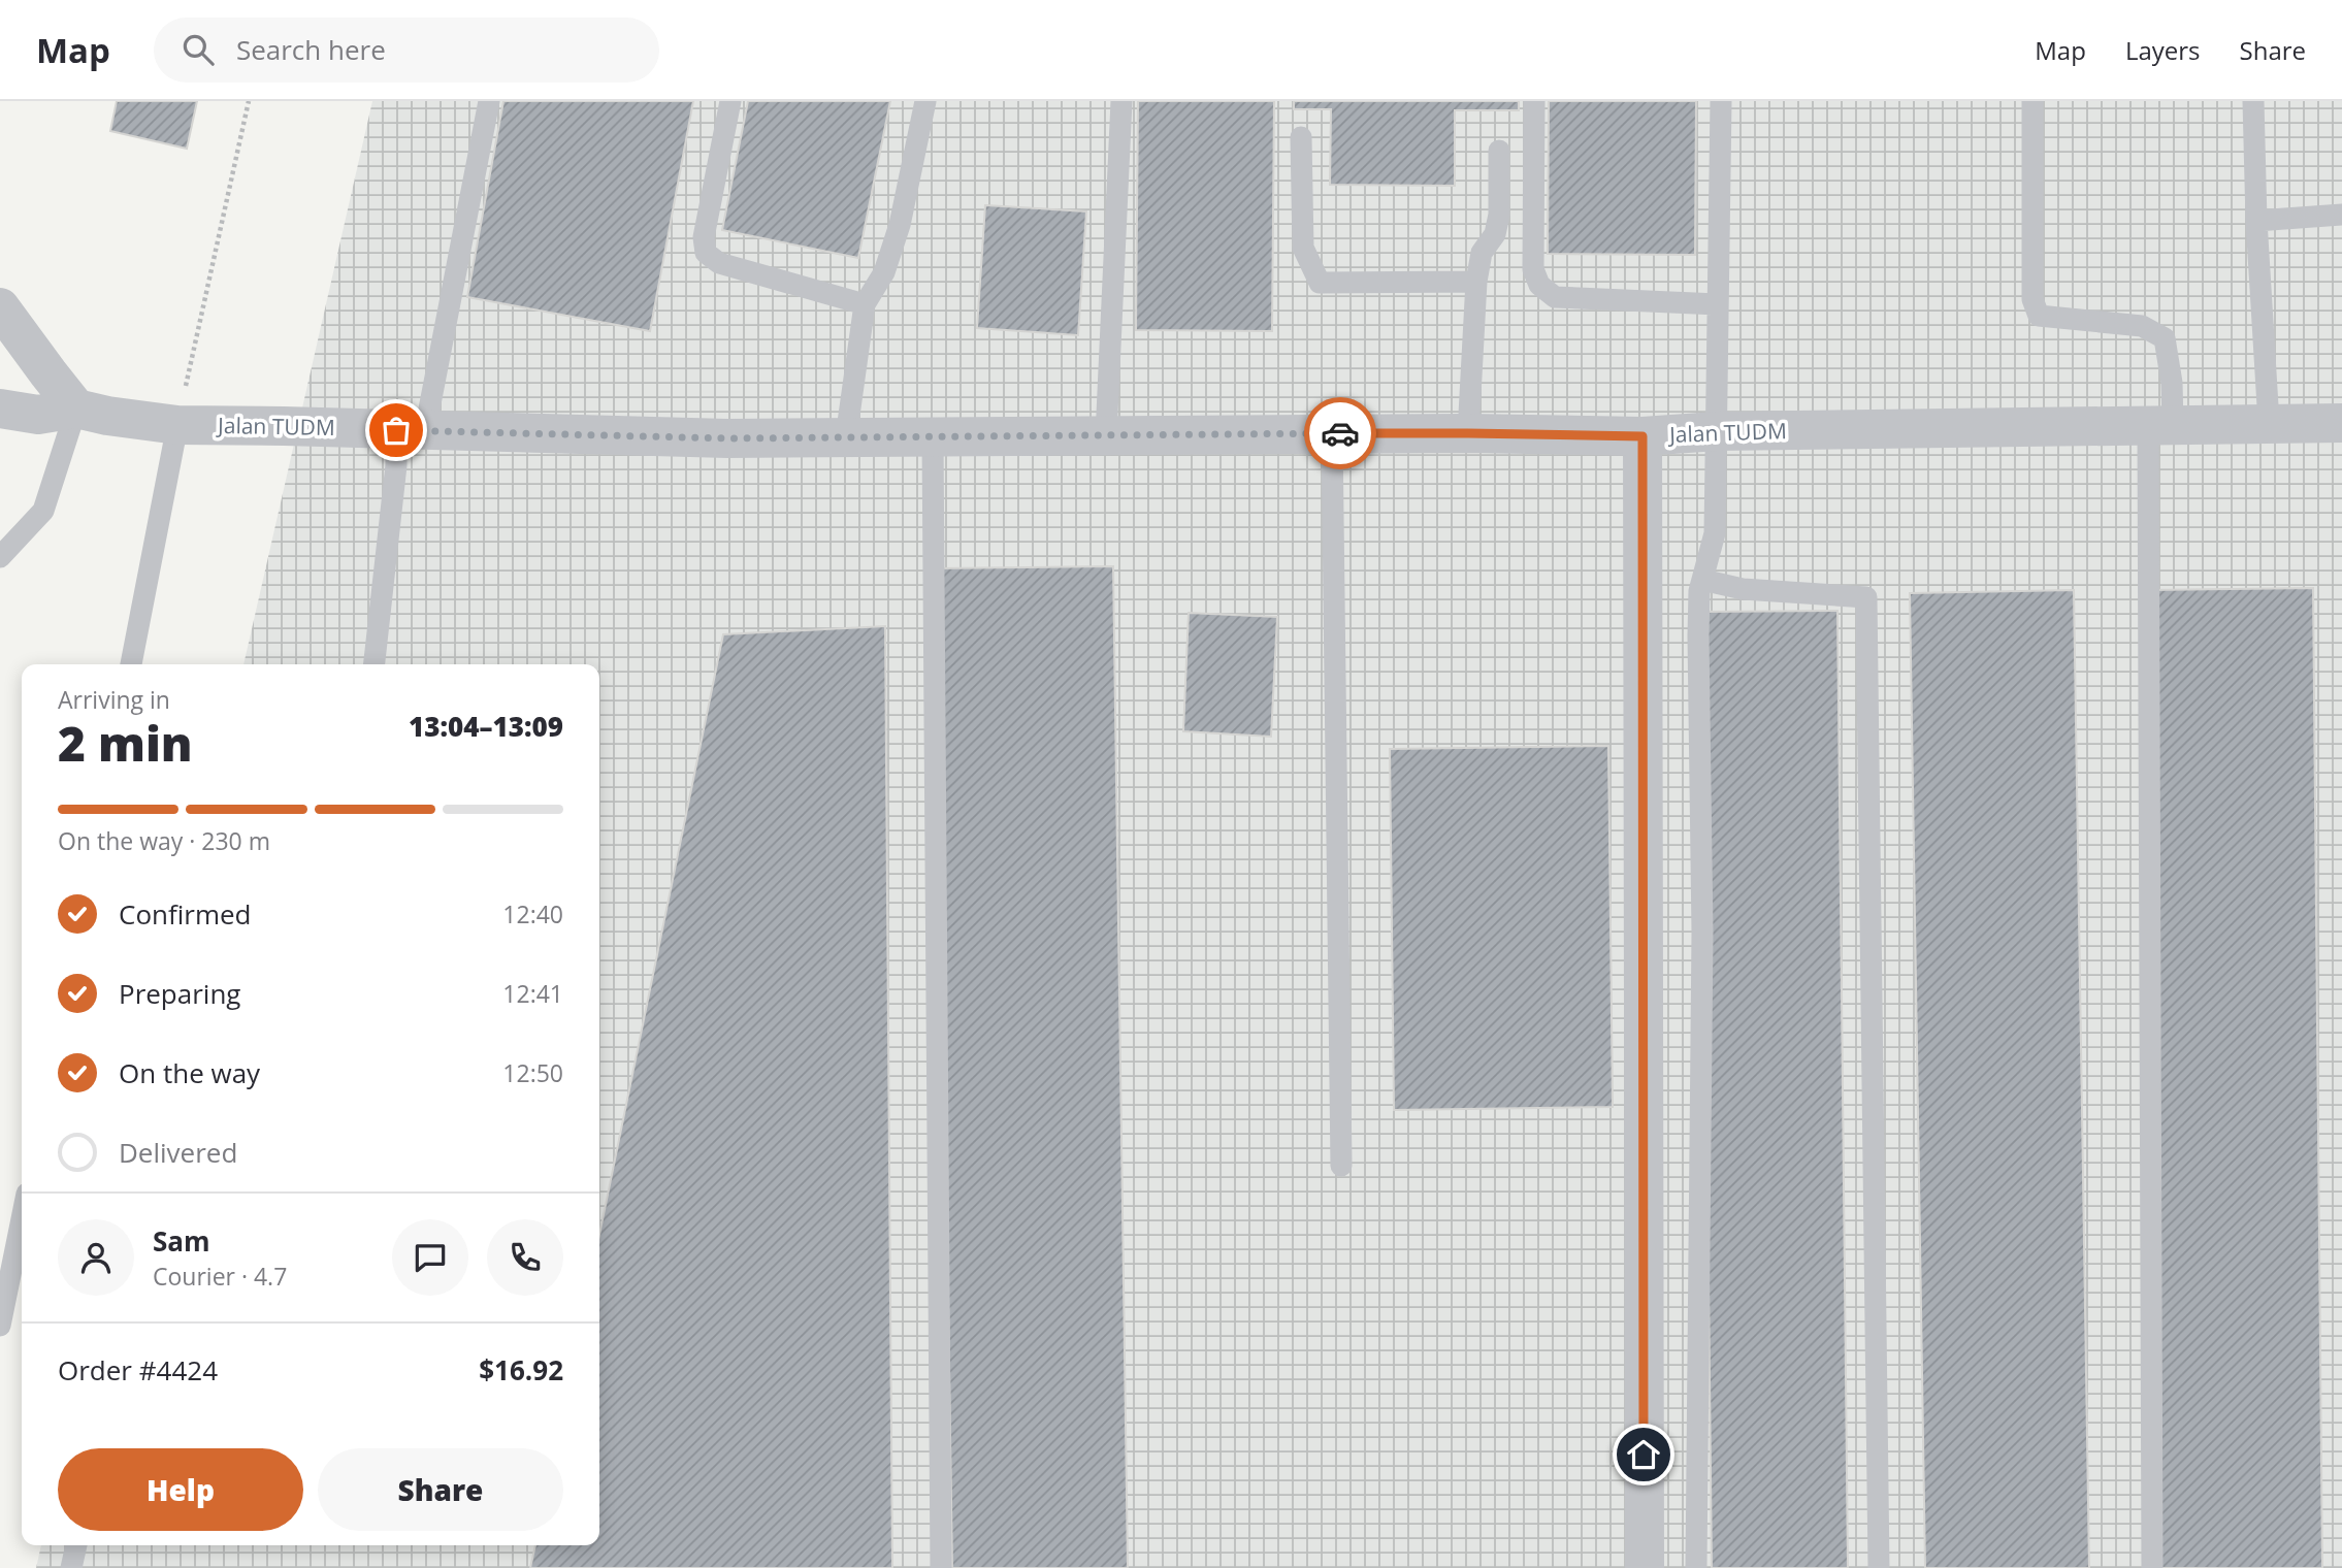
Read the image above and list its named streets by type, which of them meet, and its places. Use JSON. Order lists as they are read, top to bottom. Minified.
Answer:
{"streets":{"street":["Jalan TUDM"]},"page":{"header":"Map","search":"Search here","nav":["Map","Layers","Share"],"heading":["2 min","Arriving in","13:04–13:09"],"panel":["Sam","Courier · 4.7","Order #4424","$16.92"],"bar":"On the way · 230 m","list":[["Confirmed","12:40"],["Preparing","12:41"],["On the way","12:50"],"Delivered"],"buttons":["Help","Share"]}}
